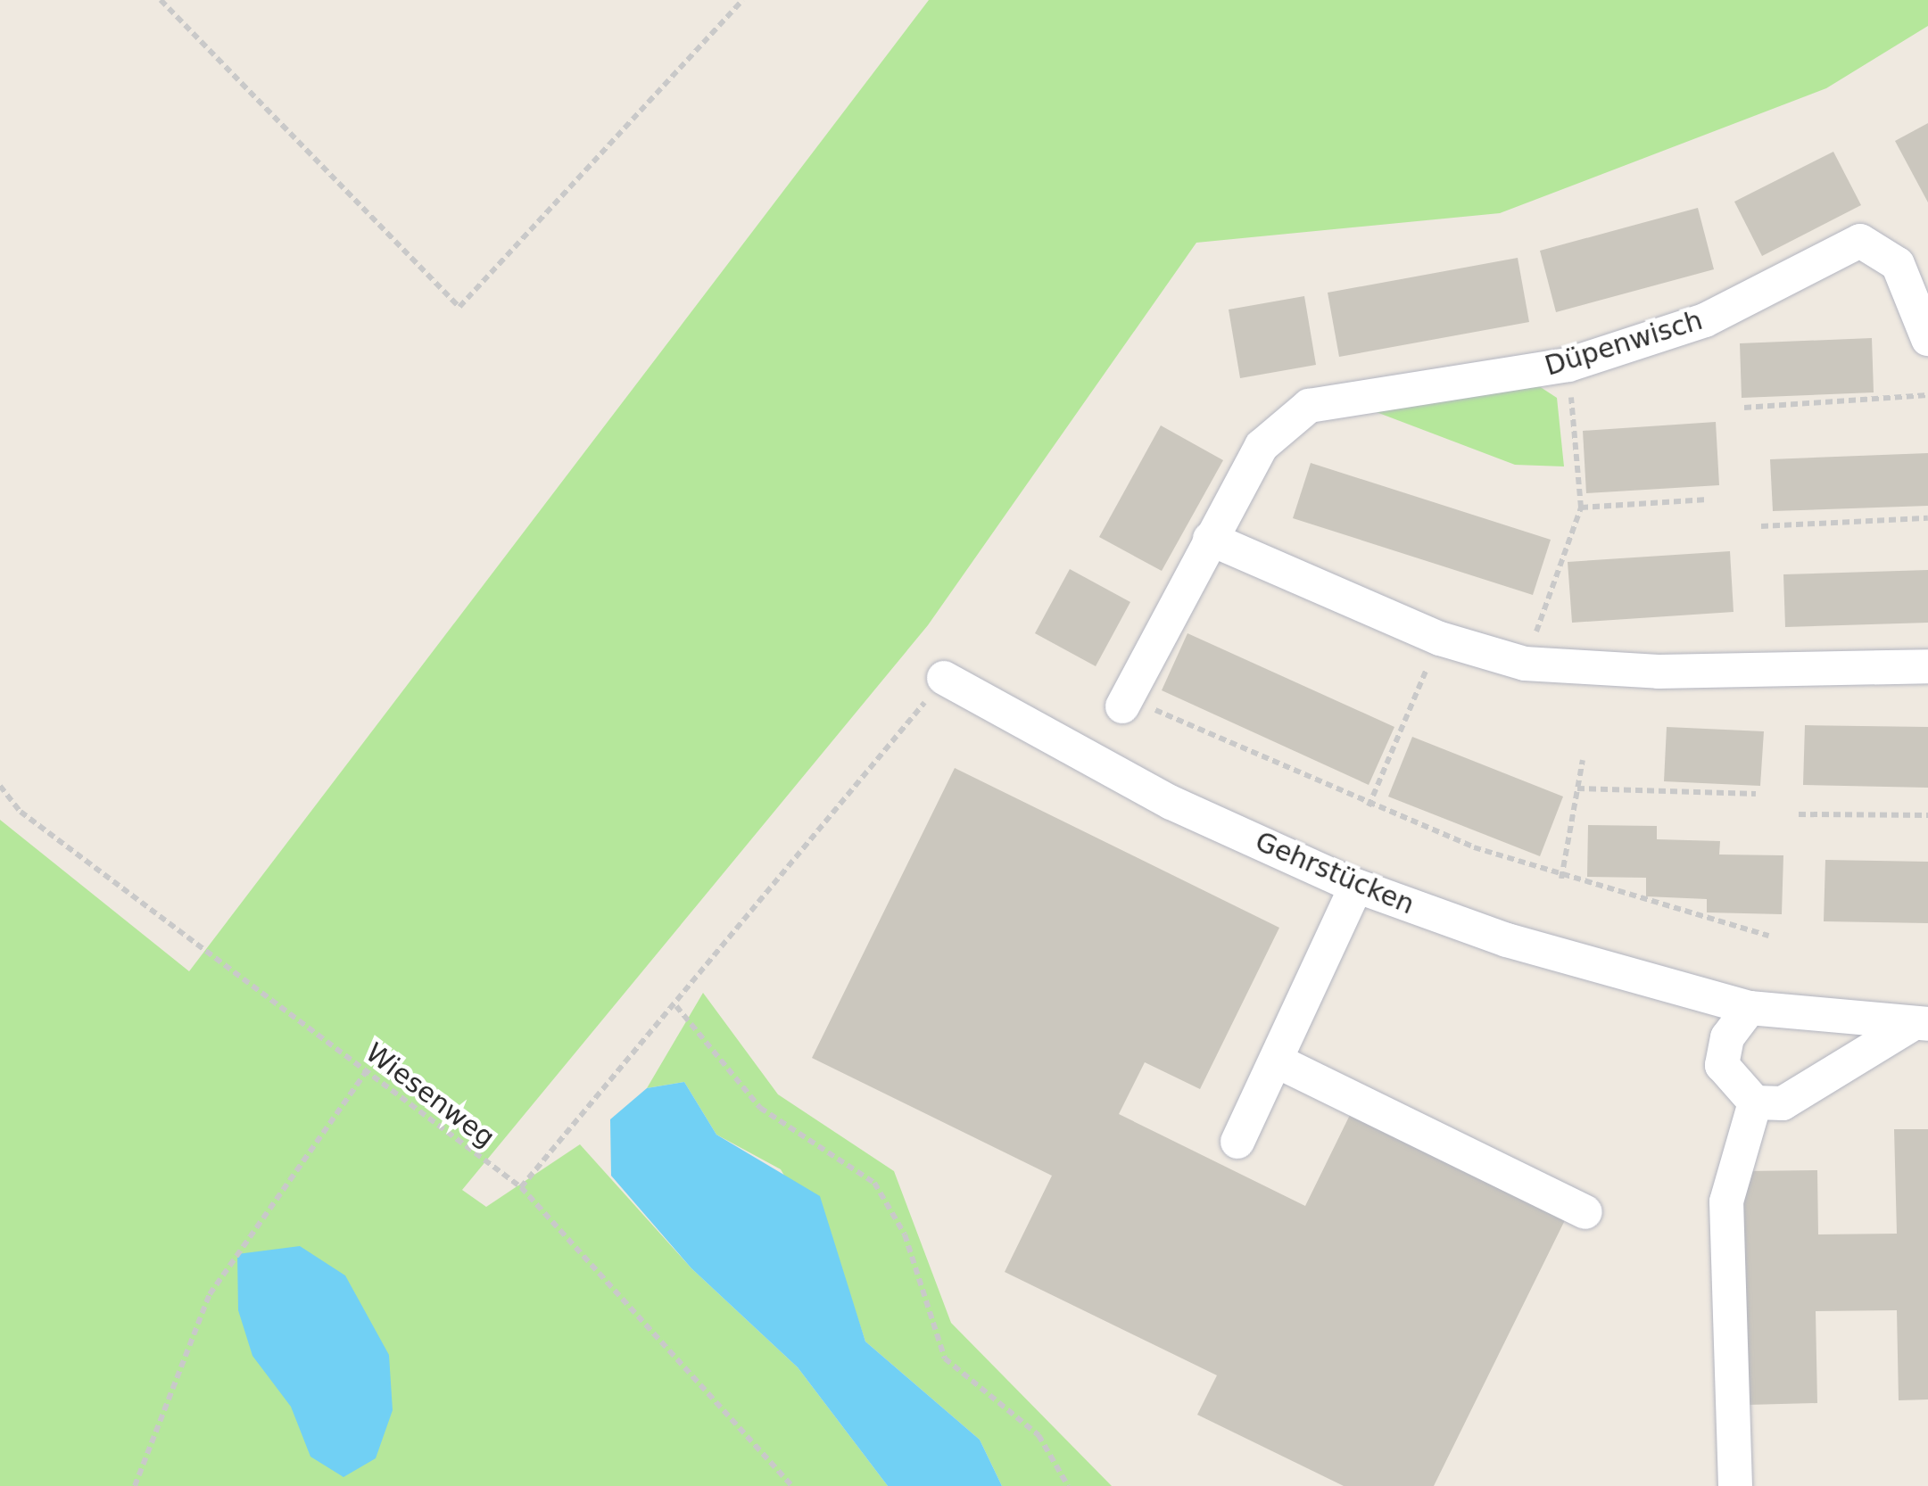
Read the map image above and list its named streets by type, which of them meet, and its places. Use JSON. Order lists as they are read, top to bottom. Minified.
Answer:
{"streets":{"street":["Düpenwisch","Gehrstücken"],"path":["Wiesenweg"]}}
